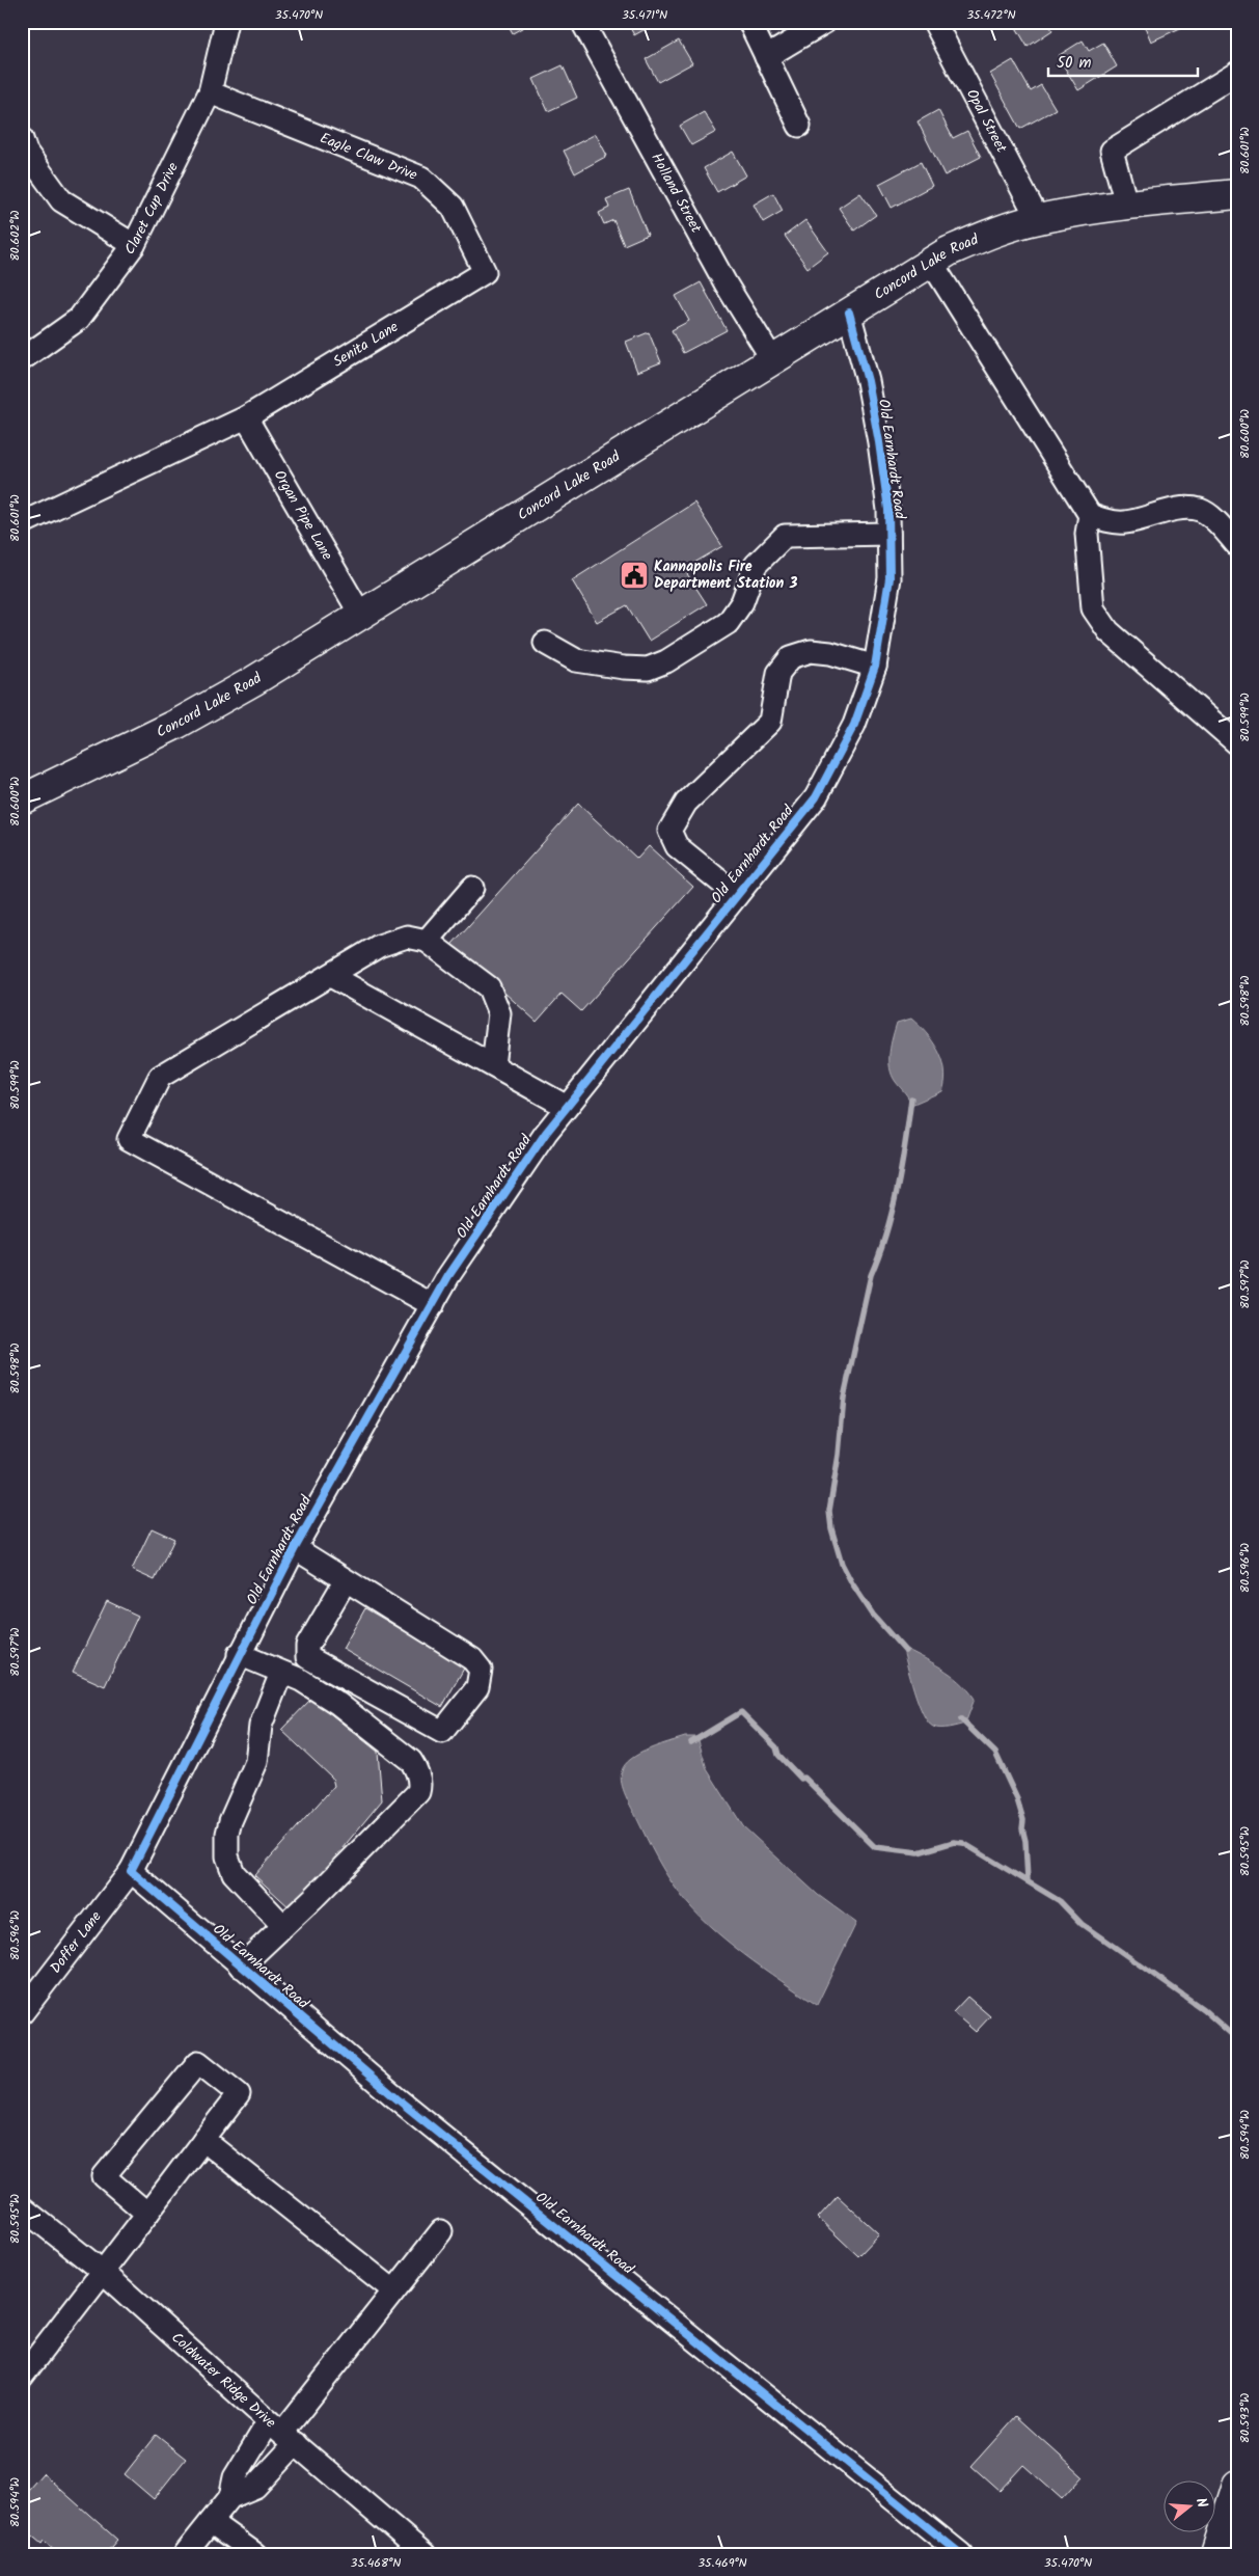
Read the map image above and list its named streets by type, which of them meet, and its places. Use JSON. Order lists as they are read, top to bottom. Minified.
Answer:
{"streets":{"main road":["Concord Lake Road"],"street":["Opal Street","Eagle Claw Drive","Holland Street","Claret Cup Drive","Senita Lane","Old Earnhardt Road","Organ Pipe Lane","Doffer Lane","Coldwater Ridge Drive"]},"crossings":[["Opal Street","Concord Lake Road"],["Eagle Claw Drive","Claret Cup Drive"],["Eagle Claw Drive","Senita Lane"],["Holland Street","Concord Lake Road"],["Concord Lake Road","Old Earnhardt Road"],["Concord Lake Road","Organ Pipe Lane"],["Senita Lane","Organ Pipe Lane"],["Old Earnhardt Road","Doffer Lane"]],"places":{"public building":["Kannapolis Fire Department Station 3"]},"scale_bar":"50 m","north":"right","coordinates":["35.470°N","35.471°N","35.472°N","80.601°W","80.602°W","80.600°W","80.599°W","80.598°W","80.597°W","80.596°W","80.595°W","80.594°W","80.593°W","35.468°N","35.469°N"]}
